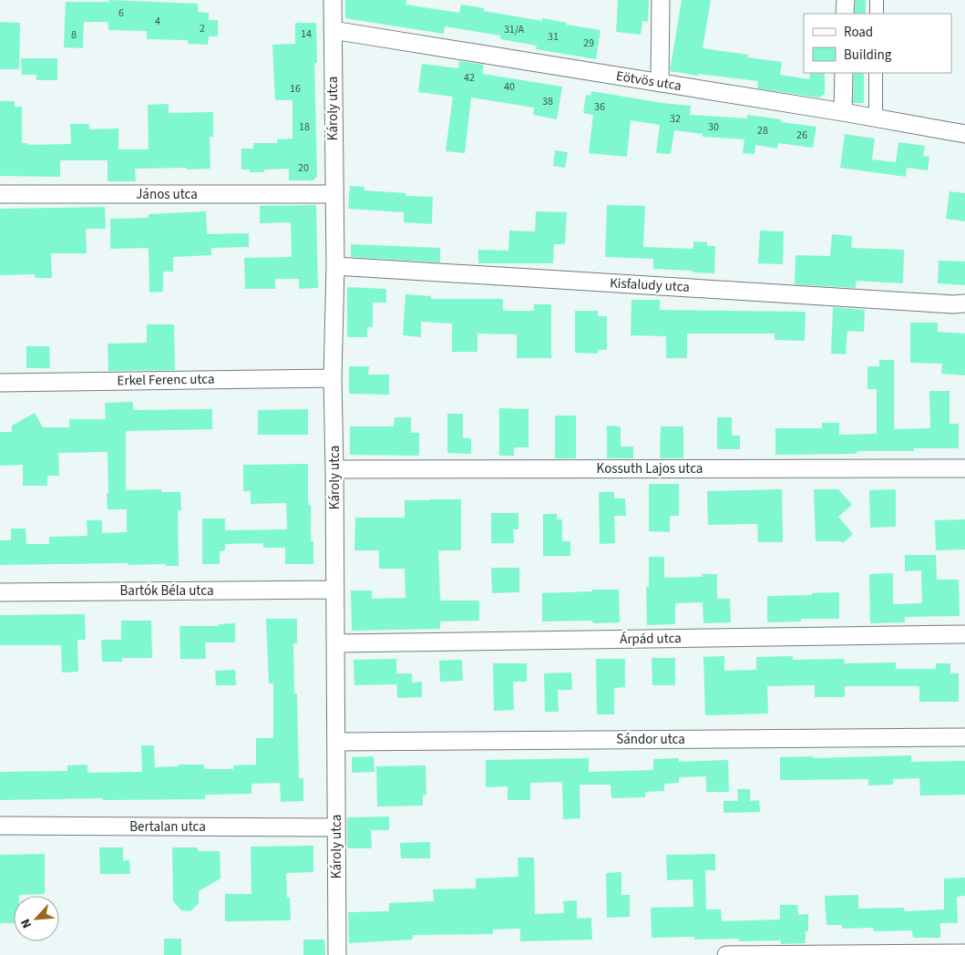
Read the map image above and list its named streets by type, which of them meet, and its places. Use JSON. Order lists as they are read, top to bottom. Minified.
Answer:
{"streets":{"street":["Eötvös utca","Károly utca","János utca","Kisfaludy utca","Erkel Ferenc utca","Kossuth Lajos utca","Bartók Béla utca","Árpád utca","Sándor utca","Bertalan utca"]},"crossings":[["Eötvös utca","Károly utca"],["Károly utca","János utca"],["Károly utca","Kisfaludy utca"],["Károly utca","Erkel Ferenc utca"],["Károly utca","Kossuth Lajos utca"],["Károly utca","Bartók Béla utca"],["Károly utca","Árpád utca"],["Károly utca","Sándor utca"],["Károly utca","Bertalan utca"]],"house_numbers":["6","4","2","31/A","14","8","31","29","42","40","16","38","36","32","18","30","28","26","20"],"legend":["Road","Building"],"north":"bottom left"}
